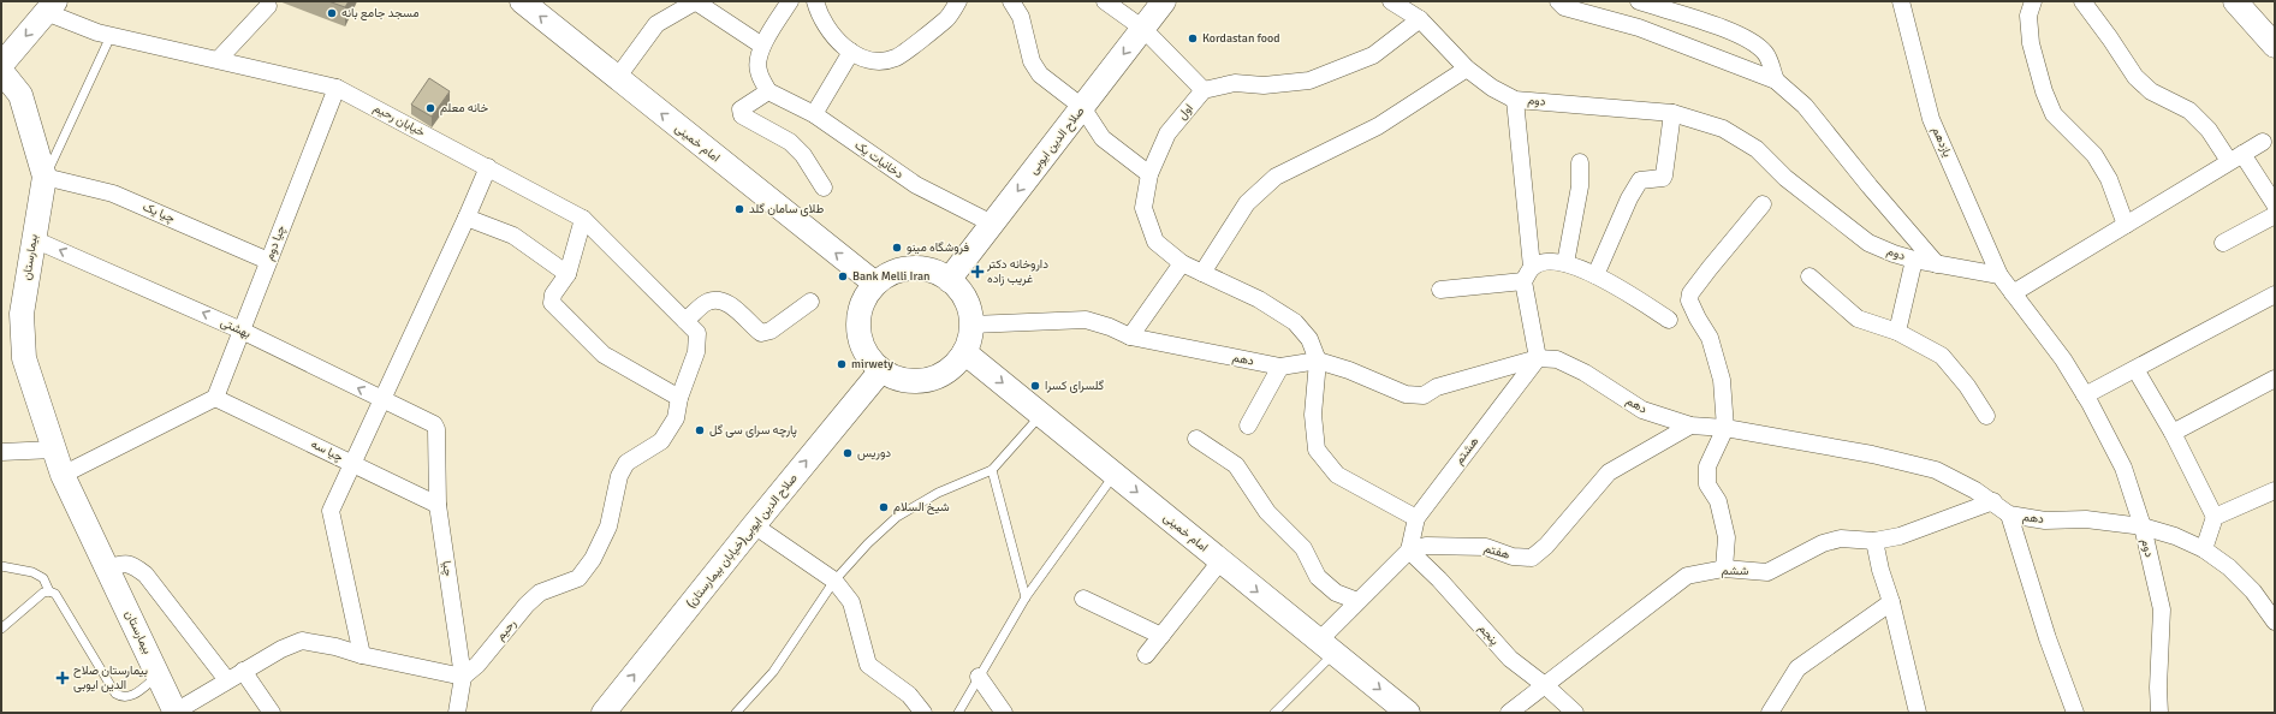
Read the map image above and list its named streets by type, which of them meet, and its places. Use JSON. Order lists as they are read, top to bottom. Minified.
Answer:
{"streets":{"main road":["صلاح الدین ایوبی","امام خمینی","بیمارستان","صلاح الدین ایوبی(خیابان بیمارستان)"],"street":["دوم","اول","خیابان رحیم","یازدهم","دخانیات یک","چیا یک","چیا دوم","بهشتی","دهم","چیا سه","هشتم","هفتم","چیا","ششم","رحیم","پنجم"]},"crossings":[["دوم","یازدهم"],["دوم","دهم"],["اول","دهم"],["خیابان رحیم","چیا دوم"],["خیابان رحیم","رحیم"],["صلاح الدین ایوبی","امام خمینی"],["صلاح الدین ایوبی","دخانیات یک"],["صلاح الدین ایوبی","دهم"],["صلاح الدین ایوبی","صلاح الدین ایوبی(خیابان بیمارستان)"],["امام خمینی","دهم"],["امام خمینی","صلاح الدین ایوبی(خیابان بیمارستان)"],["چیا یک","چیا دوم"],["چیا یک","بیمارستان"],["چیا دوم","بهشتی"],["چیا دوم","چیا سه"],["بیمارستان","بهشتی"],["بهشتی","چیا"],["دهم","هشتم"],["دهم","صلاح الدین ایوبی(خیابان بیمارستان)"],["دهم","هفتم"],["دهم","ششم"],["چیا سه","چیا"],["هشتم","هفتم"],["هشتم","پنجم"],["هفتم","پنجم"],["چیا","رحیم"],["ششم","پنجم"]],"one_way":["صلاح الدین ایوبی","بهشتی","صلاح الدین ایوبی(خیابان بیمارستان)"],"places":{"other":["مسجد جامع بانه","Kordastan food","خانه معلم","طلای سامان گلد","فروشگاه مینو","Bank Melli Iran","mirwety","گلسرای کسرا","پارچه سرای سی گل","دوریس","شیخ السلام"],"health":["داروخانه دکتر غریب زاده","بیمارستان صلاح الدین ایوبی"]}}
